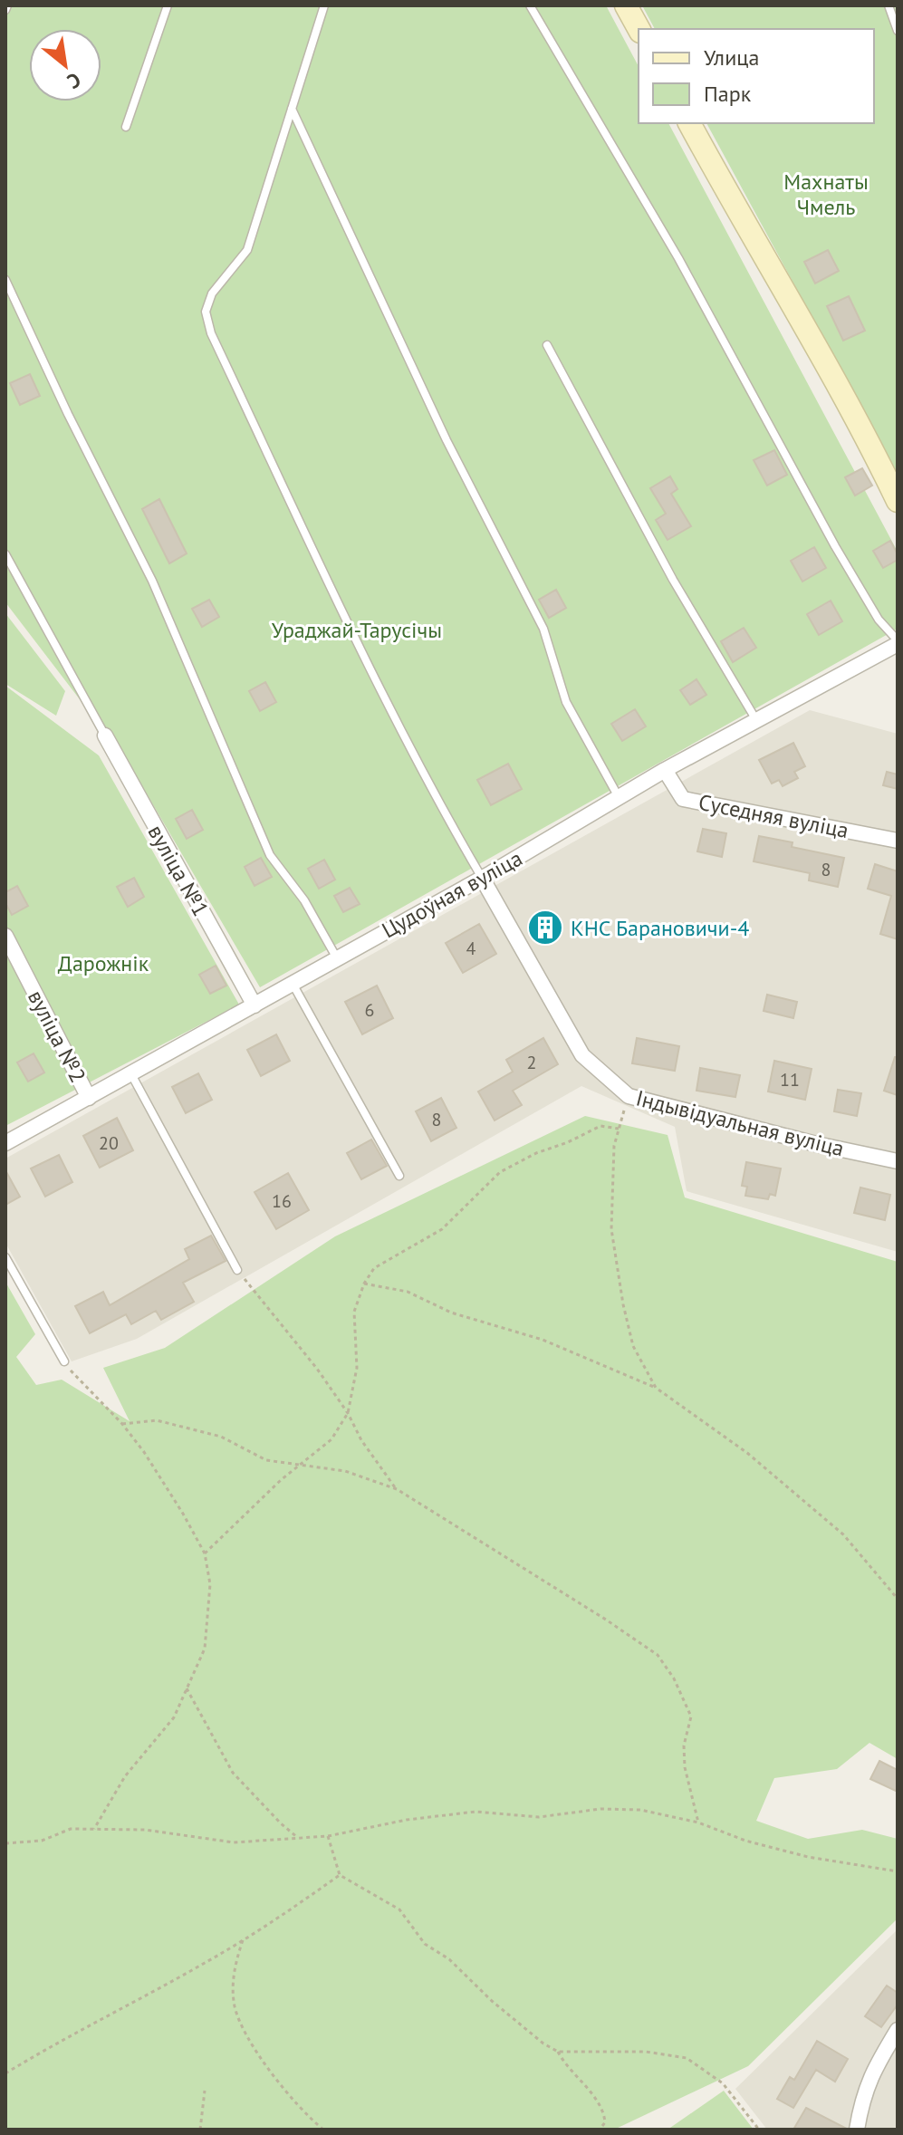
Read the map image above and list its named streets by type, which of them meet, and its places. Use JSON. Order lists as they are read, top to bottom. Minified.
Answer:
{"streets":{"street":["Суседняя вуліца","вуліца №1","Цудоўная вуліца","вуліца №2","Індывідуальная вуліца"]},"crossings":[["Суседняя вуліца","Цудоўная вуліца"],["вуліца №1","Цудоўная вуліца"],["Цудоўная вуліца","вуліца №2"],["Цудоўная вуліца","Індывідуальная вуліца"]],"parks":["Махнаты Чмель","Ураджай-Тарусічы","Дарожнік"],"places":{"building":["КНС Барановичи-4"]},"house_numbers":["8","4","6","2","11","8","20","16"],"legend":["Улица","Парк"],"north":"bottom right"}
